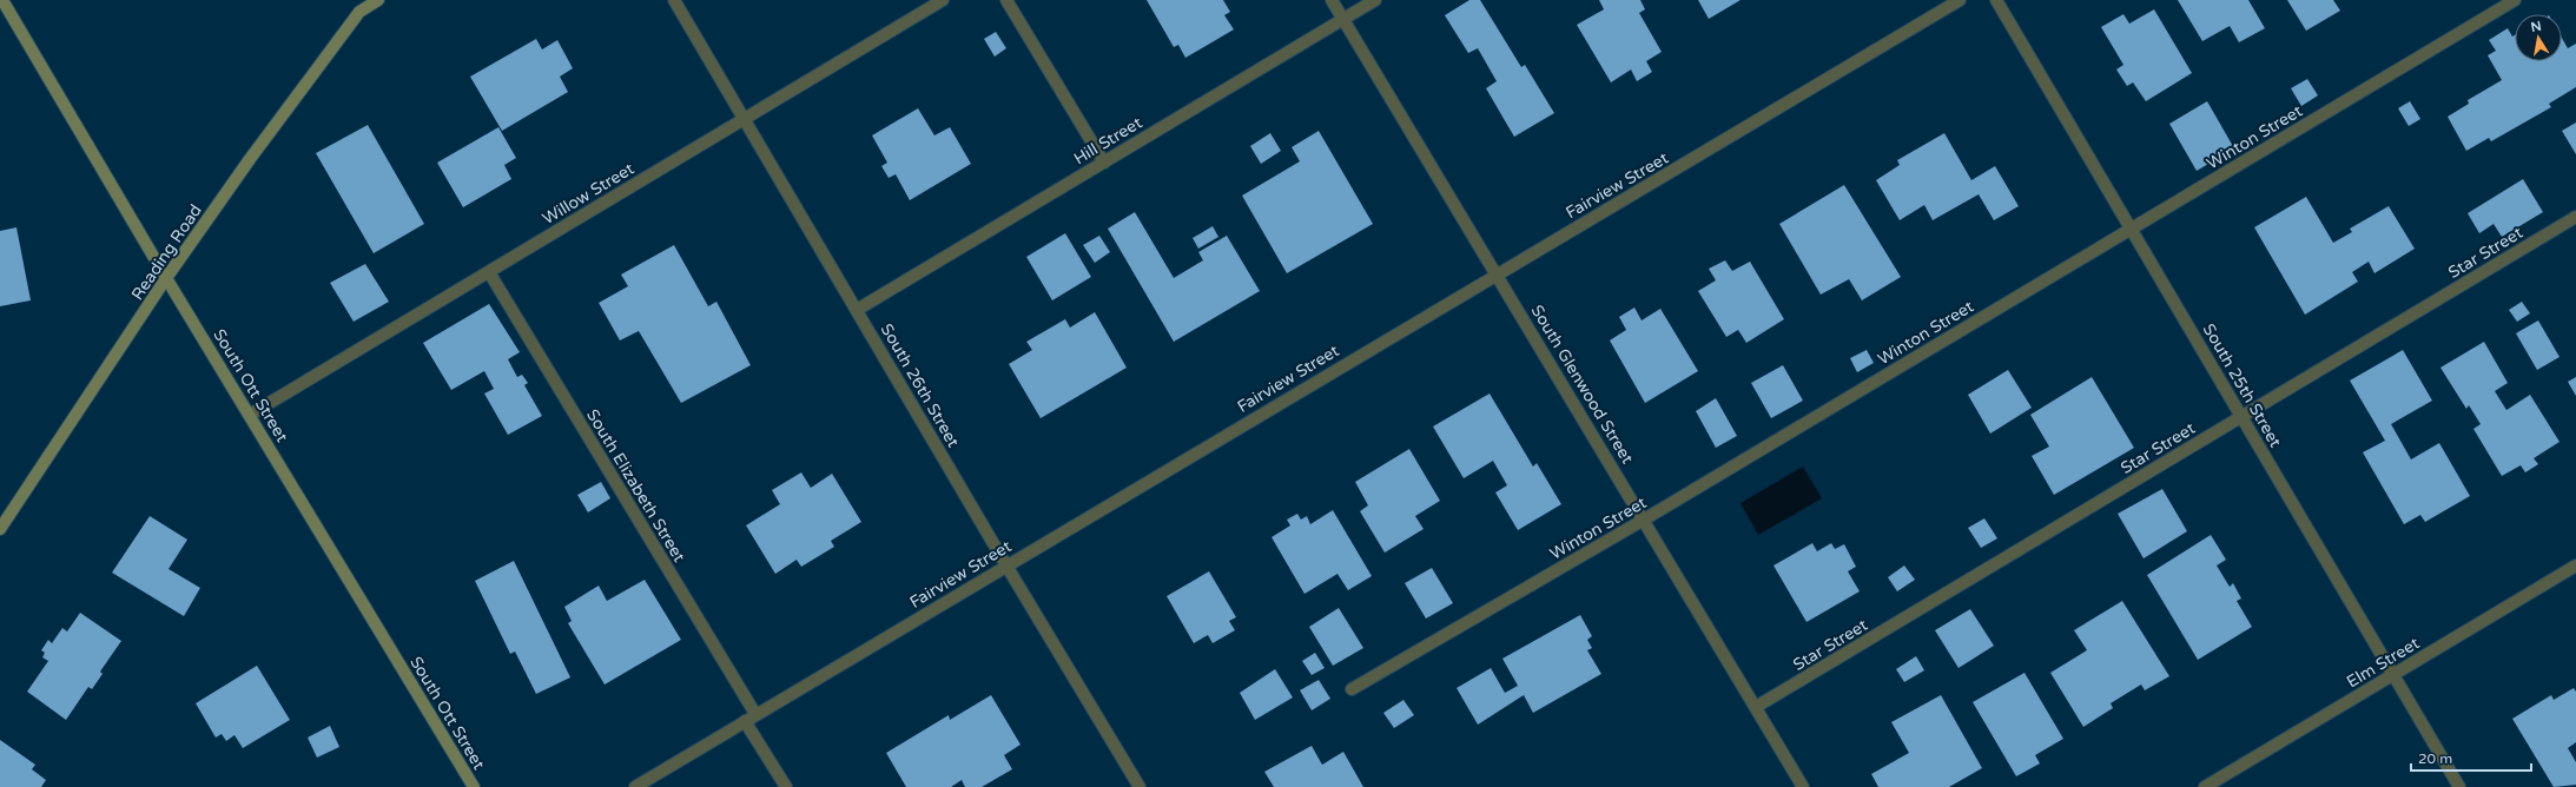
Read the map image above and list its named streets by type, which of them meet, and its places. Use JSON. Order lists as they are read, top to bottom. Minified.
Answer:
{"streets":{"street":["Winton Street","Hill Street","Fairview Street","Willow Street","Reading Road","Star Street","South Glenwood Street","South Ott Street","South 26th Street","South 25th Street","South Elizabeth Street","Elm Street"]},"crossings":[["Winton Street","South Glenwood Street"],["Winton Street","South 25th Street"],["Hill Street","South Glenwood Street"],["Hill Street","South 26th Street"],["Fairview Street","South Glenwood Street"],["Fairview Street","South 26th Street"],["Fairview Street","South Elizabeth Street"],["Willow Street","South Ott Street"],["Willow Street","South 26th Street"],["Willow Street","South Elizabeth Street"],["Reading Road","South Ott Street"],["Star Street","South Glenwood Street"],["Star Street","South 25th Street"],["South 25th Street","Elm Street"]],"scale_bar":"20 m","north":"top"}
